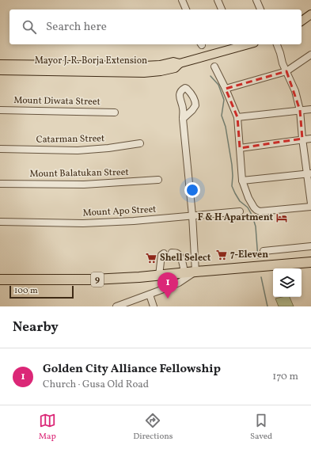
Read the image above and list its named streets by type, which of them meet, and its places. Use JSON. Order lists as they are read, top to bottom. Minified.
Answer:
{"streets":{"highway":["9"],"main road":["Mayor J. R. Borja Extension"],"street":["Mount Diwata Street","Catarman Street","Mount Balatukan Street","Mount Apo Street"]},"places":{"hotel":["F & H Apartment"],"supermarket":["7-Eleven","Shell Select"]},"scale_bar":"100 m","page":{"search":"Search here","pins":"1","scale":"100 m","heading":"Nearby","list":[{"mark":"1","name":"Golden City Alliance Fellowship","note":"Church · Gusa Old Road","value":"170 m"}],"nav":["Map","Directions","Saved"]}}
